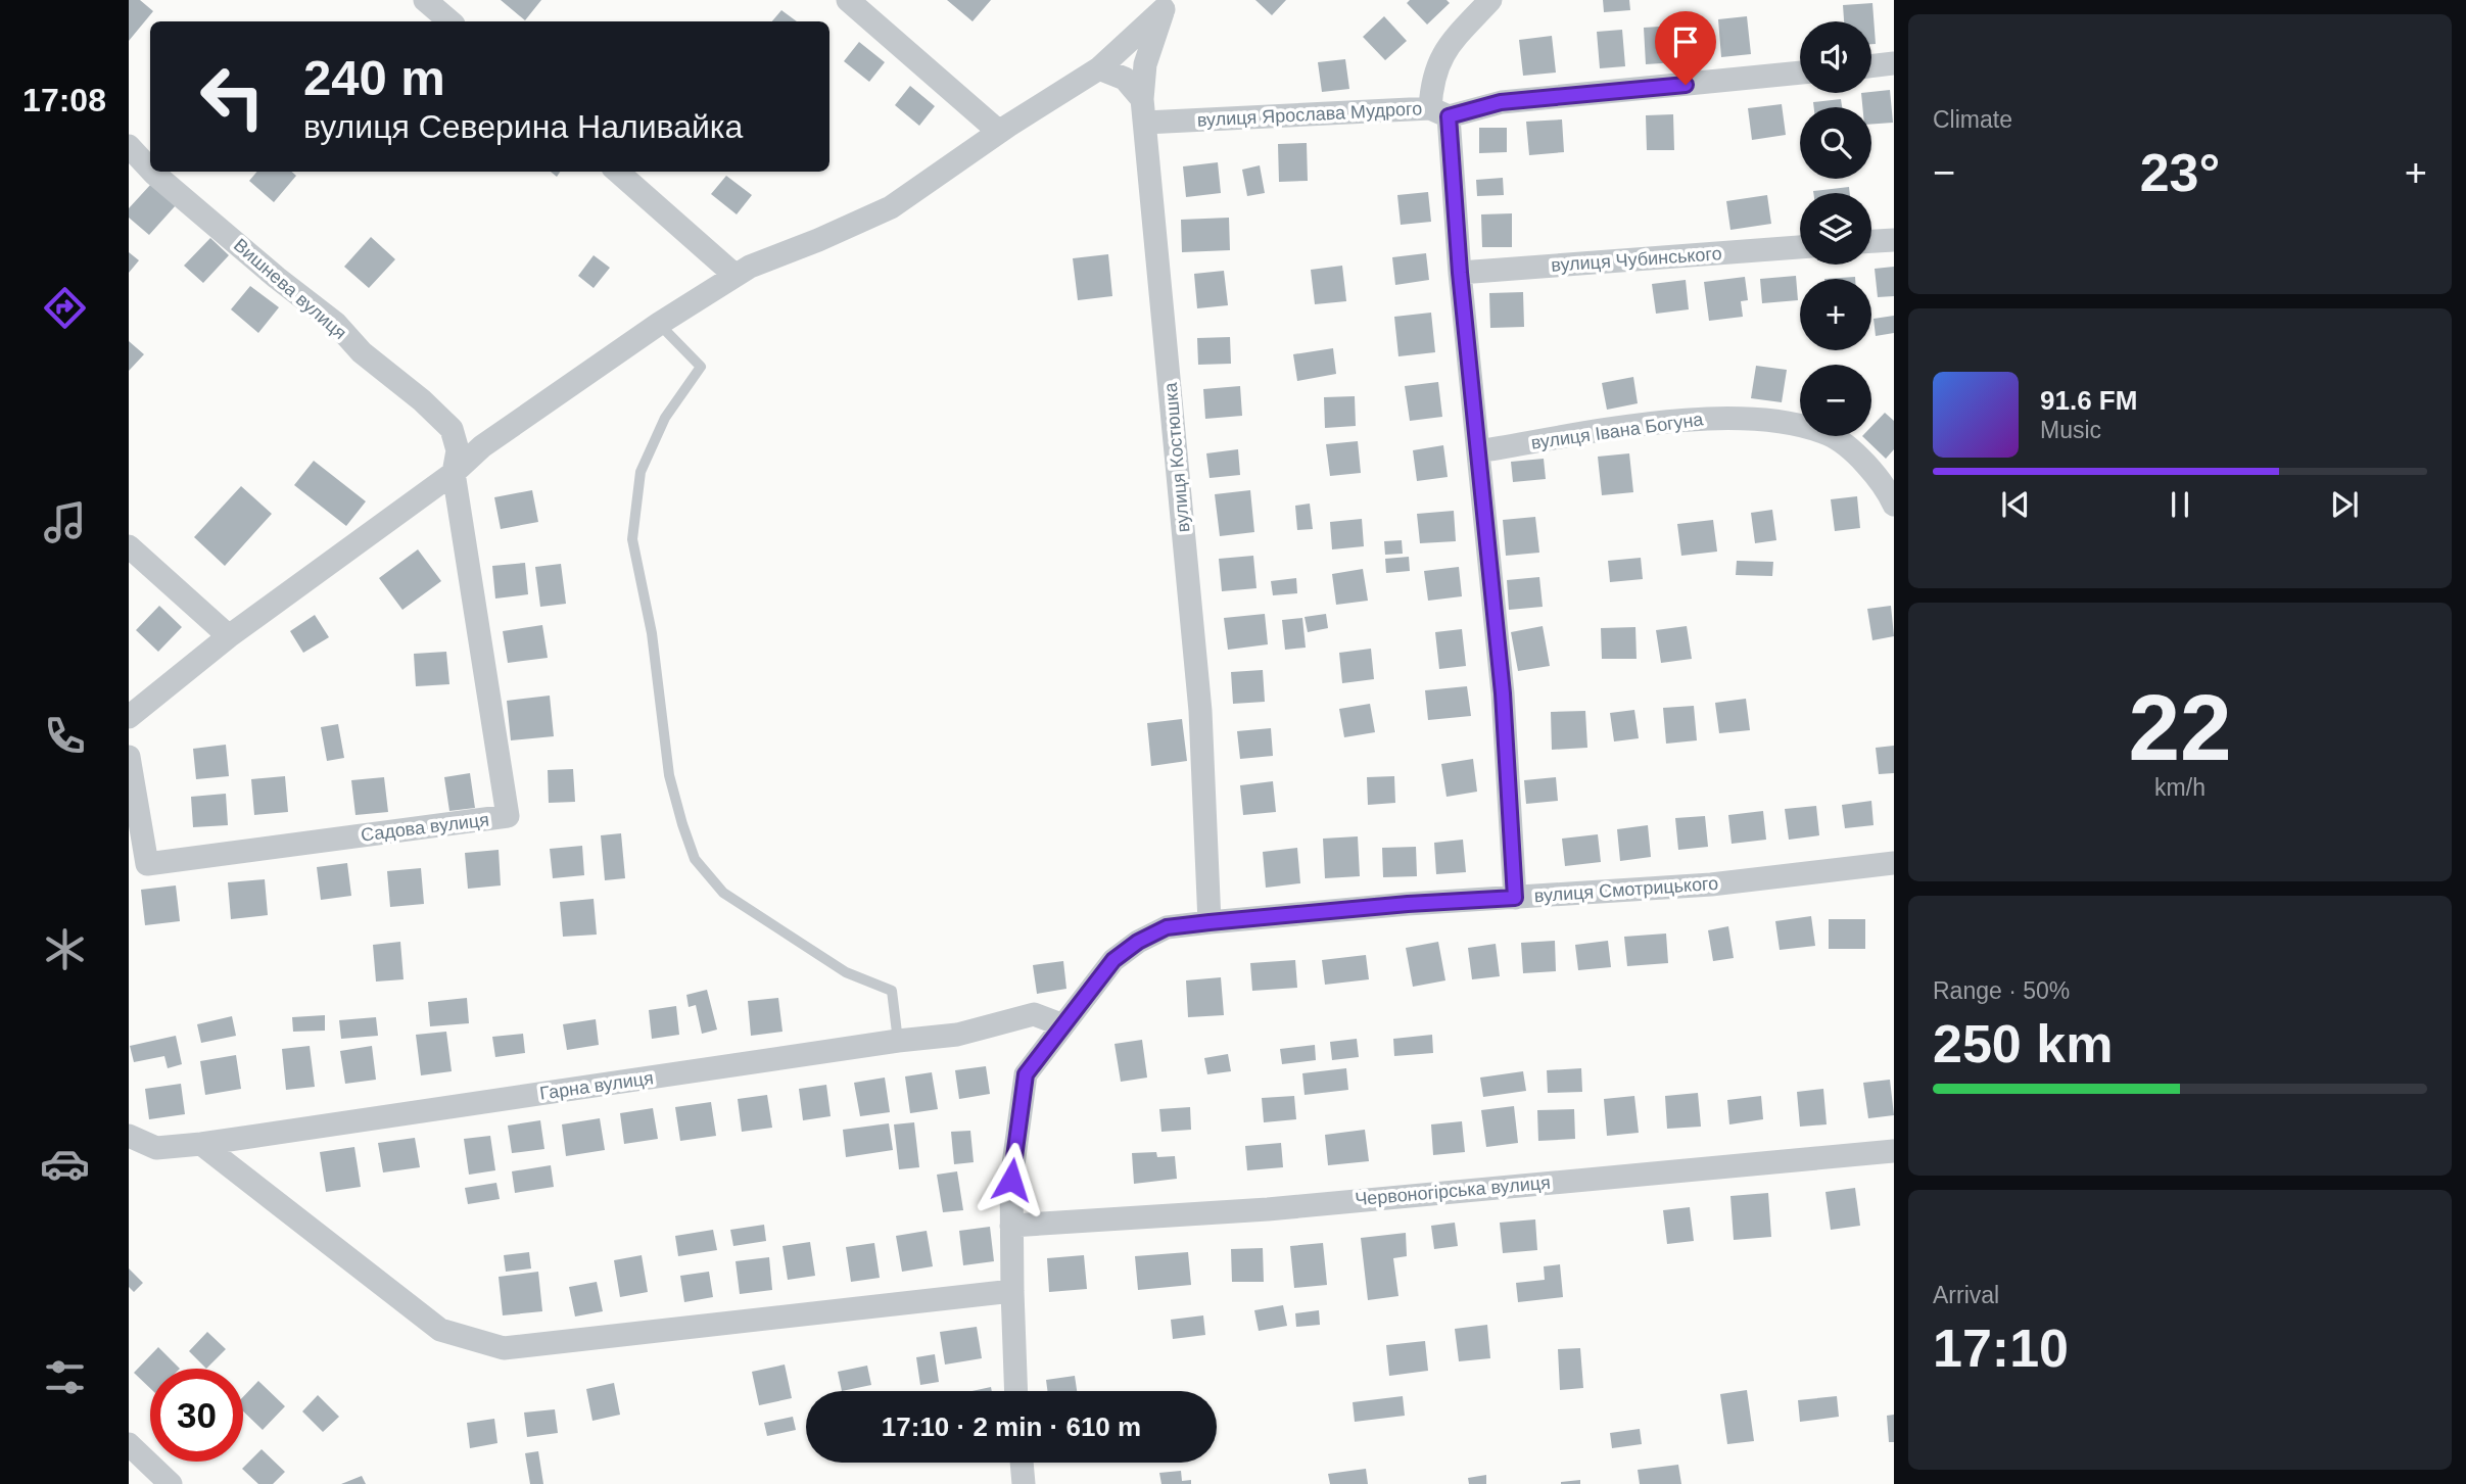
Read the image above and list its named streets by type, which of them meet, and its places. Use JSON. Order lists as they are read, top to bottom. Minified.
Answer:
{"streets":{"street":["вулиця Ярослава Мудрого","вулиця Чубинського","Вишнева вулиця","вулиця Івана Богуна","вулиця Костюшка","Садова вулиця","вулиця Смотрицького","Гарна вулиця","Червоногірська вулиця"]},"crossings":[["вулиця Ярослава Мудрого","вулиця Костюшка"],["Вишнева вулиця","Садова вулиця"],["вулиця Костюшка","вулиця Смотрицького"],["вулиця Смотрицького","Гарна вулиця"],["вулиця Смотрицького","Червоногірська вулиця"]],"page":{"tabs":"17:08","tile":["Climate",["22","km/h"],["Range · 50%","250 km"],["Arrival","17:10"]],"map_buttons":["+","−"],"turn":["240 m","вулиця Северина Наливайка"],"heat":["−","23°","+"],"song":["91.6 FM","Music"],"limit":"30","trip":"17:10 · 2 min · 610 m"}}
